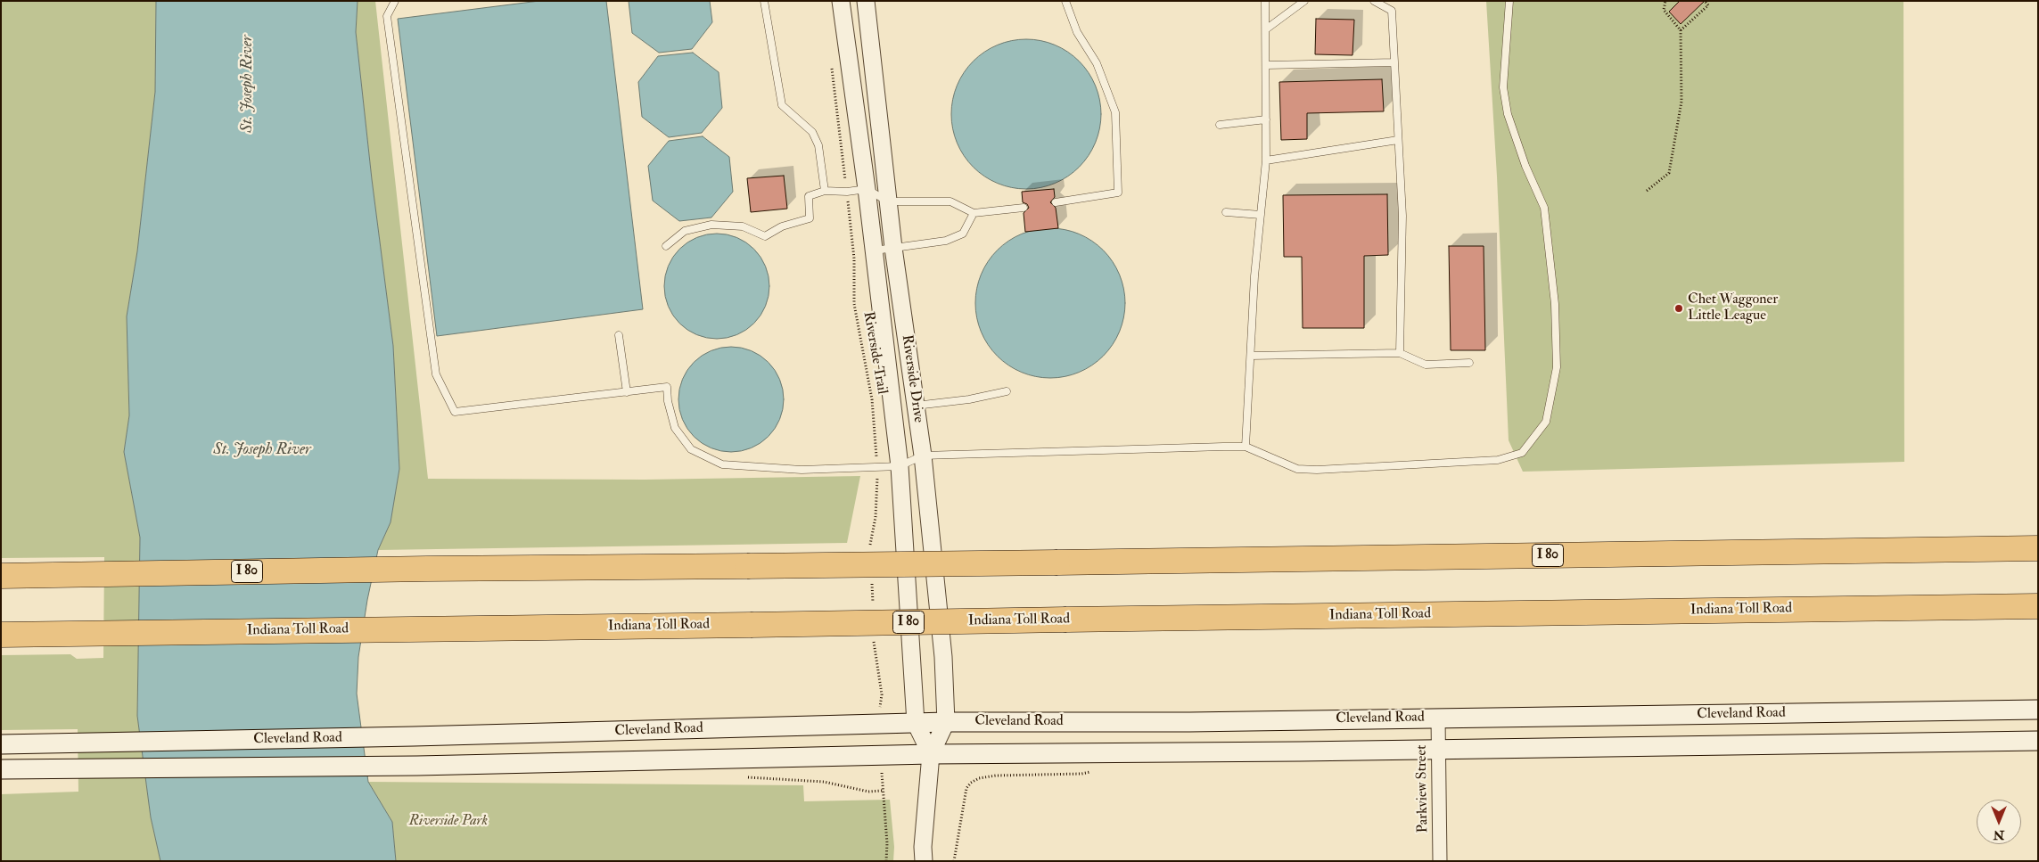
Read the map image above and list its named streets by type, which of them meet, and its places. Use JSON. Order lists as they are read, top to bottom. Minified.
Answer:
{"streets":{"highway":["I 80","Indiana Toll Road"],"main road":["Cleveland Road"],"street":["Riverside Drive","Parkview Street"],"path":["Riverside Trail"]},"crossings":[["Riverside Drive","Cleveland Road"],["Cleveland Road","Parkview Street"]],"water":["St. Joseph River"],"parks":["Riverside Park"],"places":["Chet Waggoner Little League"],"north":"bottom"}
